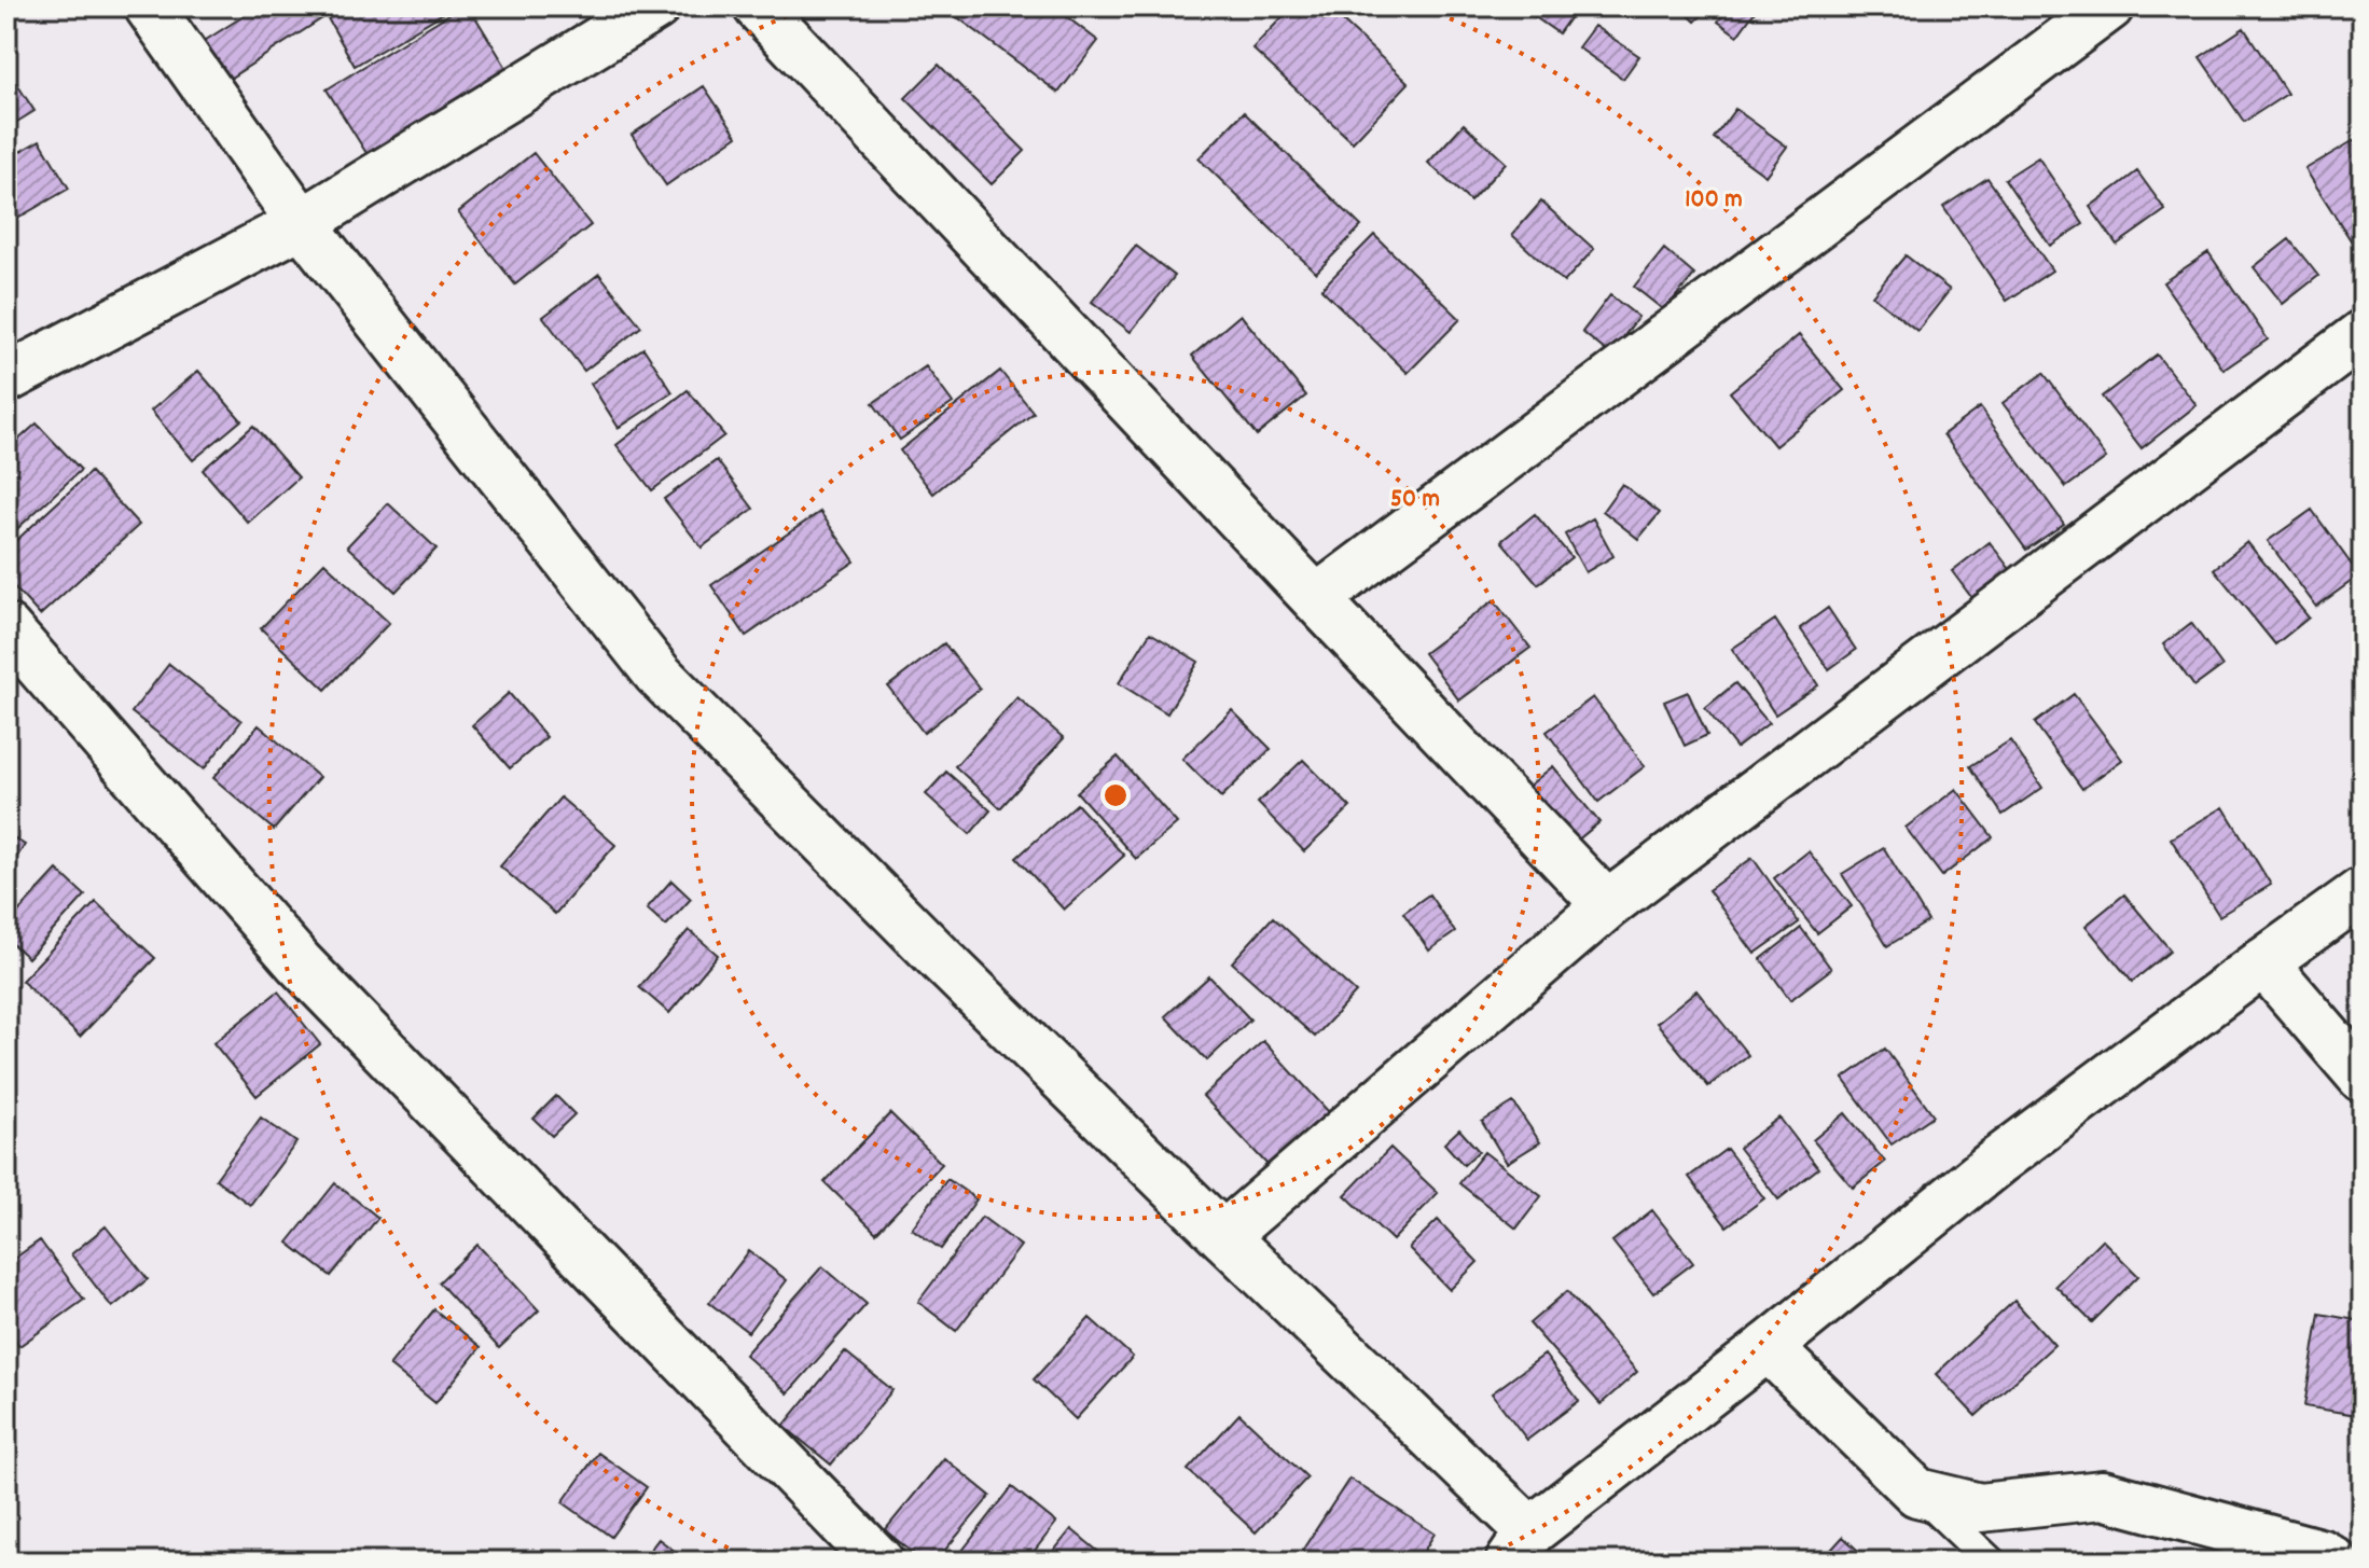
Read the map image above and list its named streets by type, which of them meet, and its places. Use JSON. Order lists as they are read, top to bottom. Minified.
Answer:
{"rings":["100 m","50 m"]}
